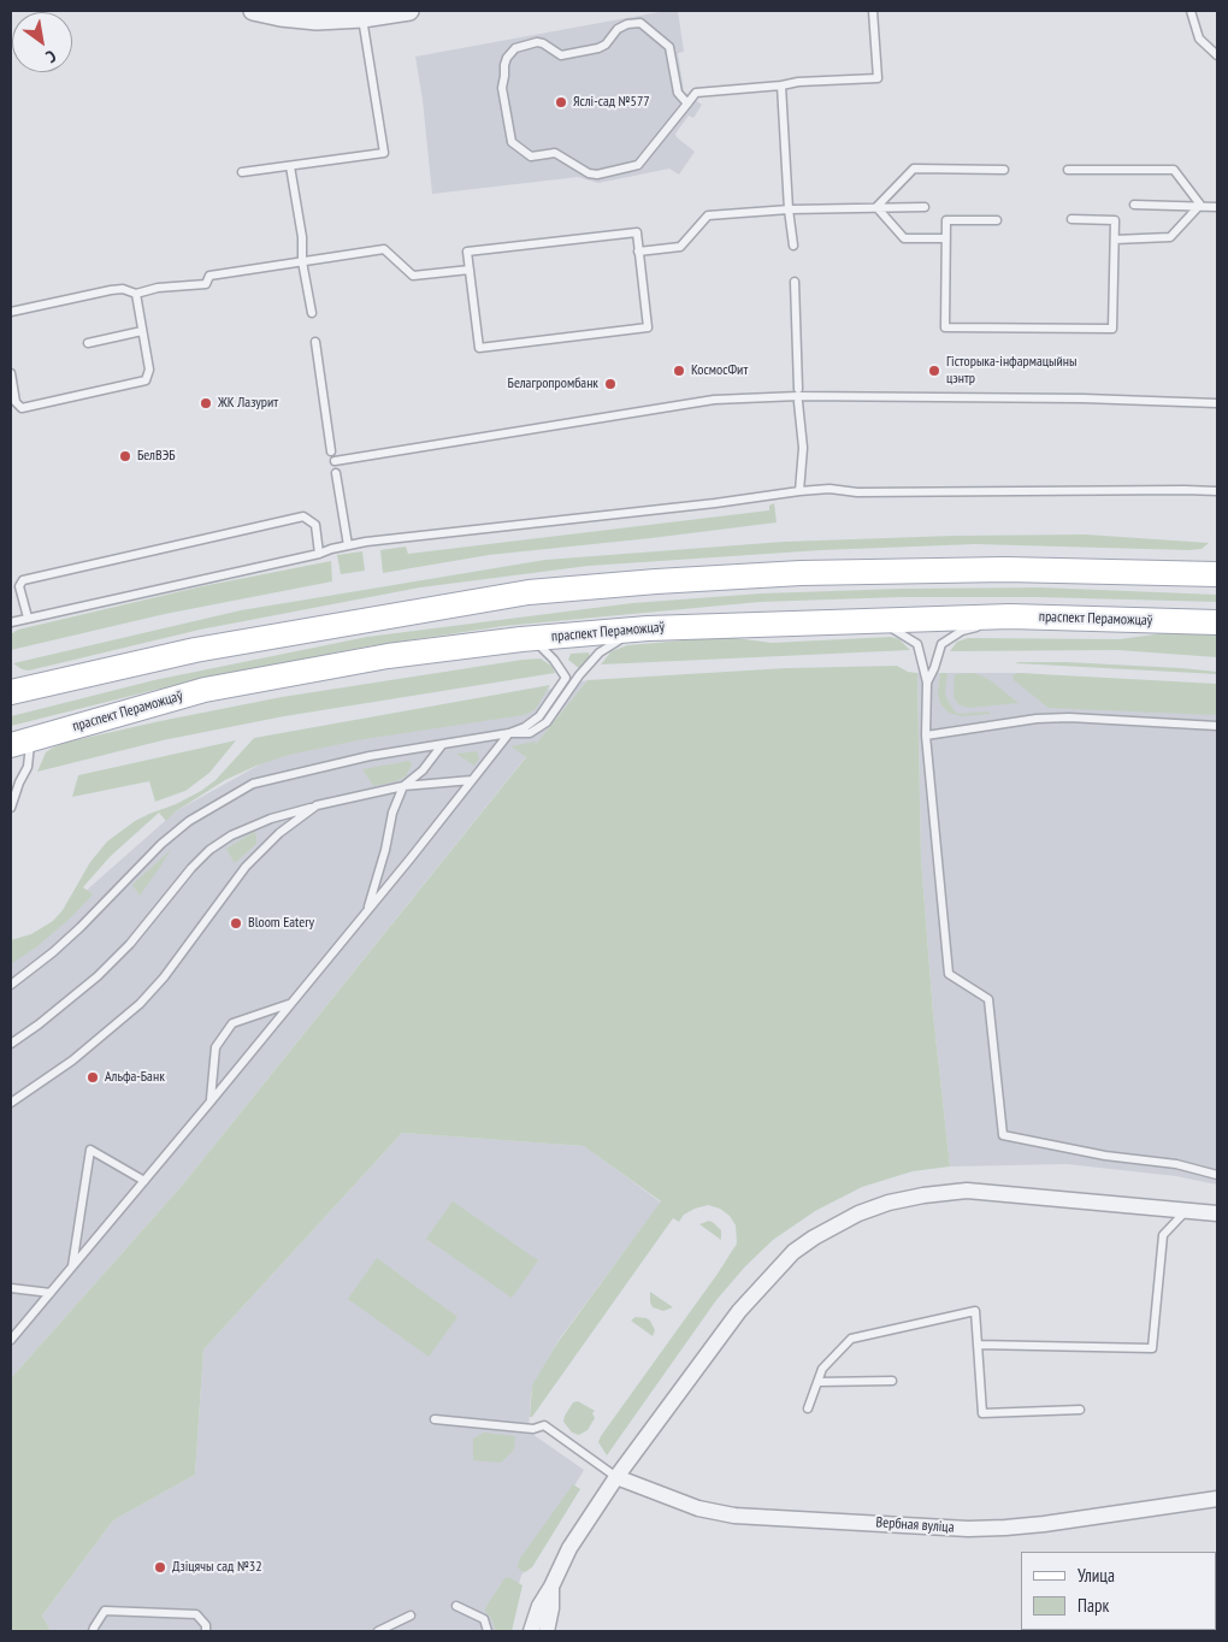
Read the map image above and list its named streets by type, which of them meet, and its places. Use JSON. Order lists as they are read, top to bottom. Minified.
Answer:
{"streets":{"main road":["праспект Пераможцаў"],"street":["Вербная вуліца"]},"places":["Яслі-сад №577","КосмосФит","Гісторыка-інфармацыйны цэнтр","Белагропромбанк","ЖК Лазурит","БелВЭБ","Bloom Eatery","Альфа-Банк","Дзіцячы сад №32"],"legend":["Улица","Парк"],"north":"bottom right"}
